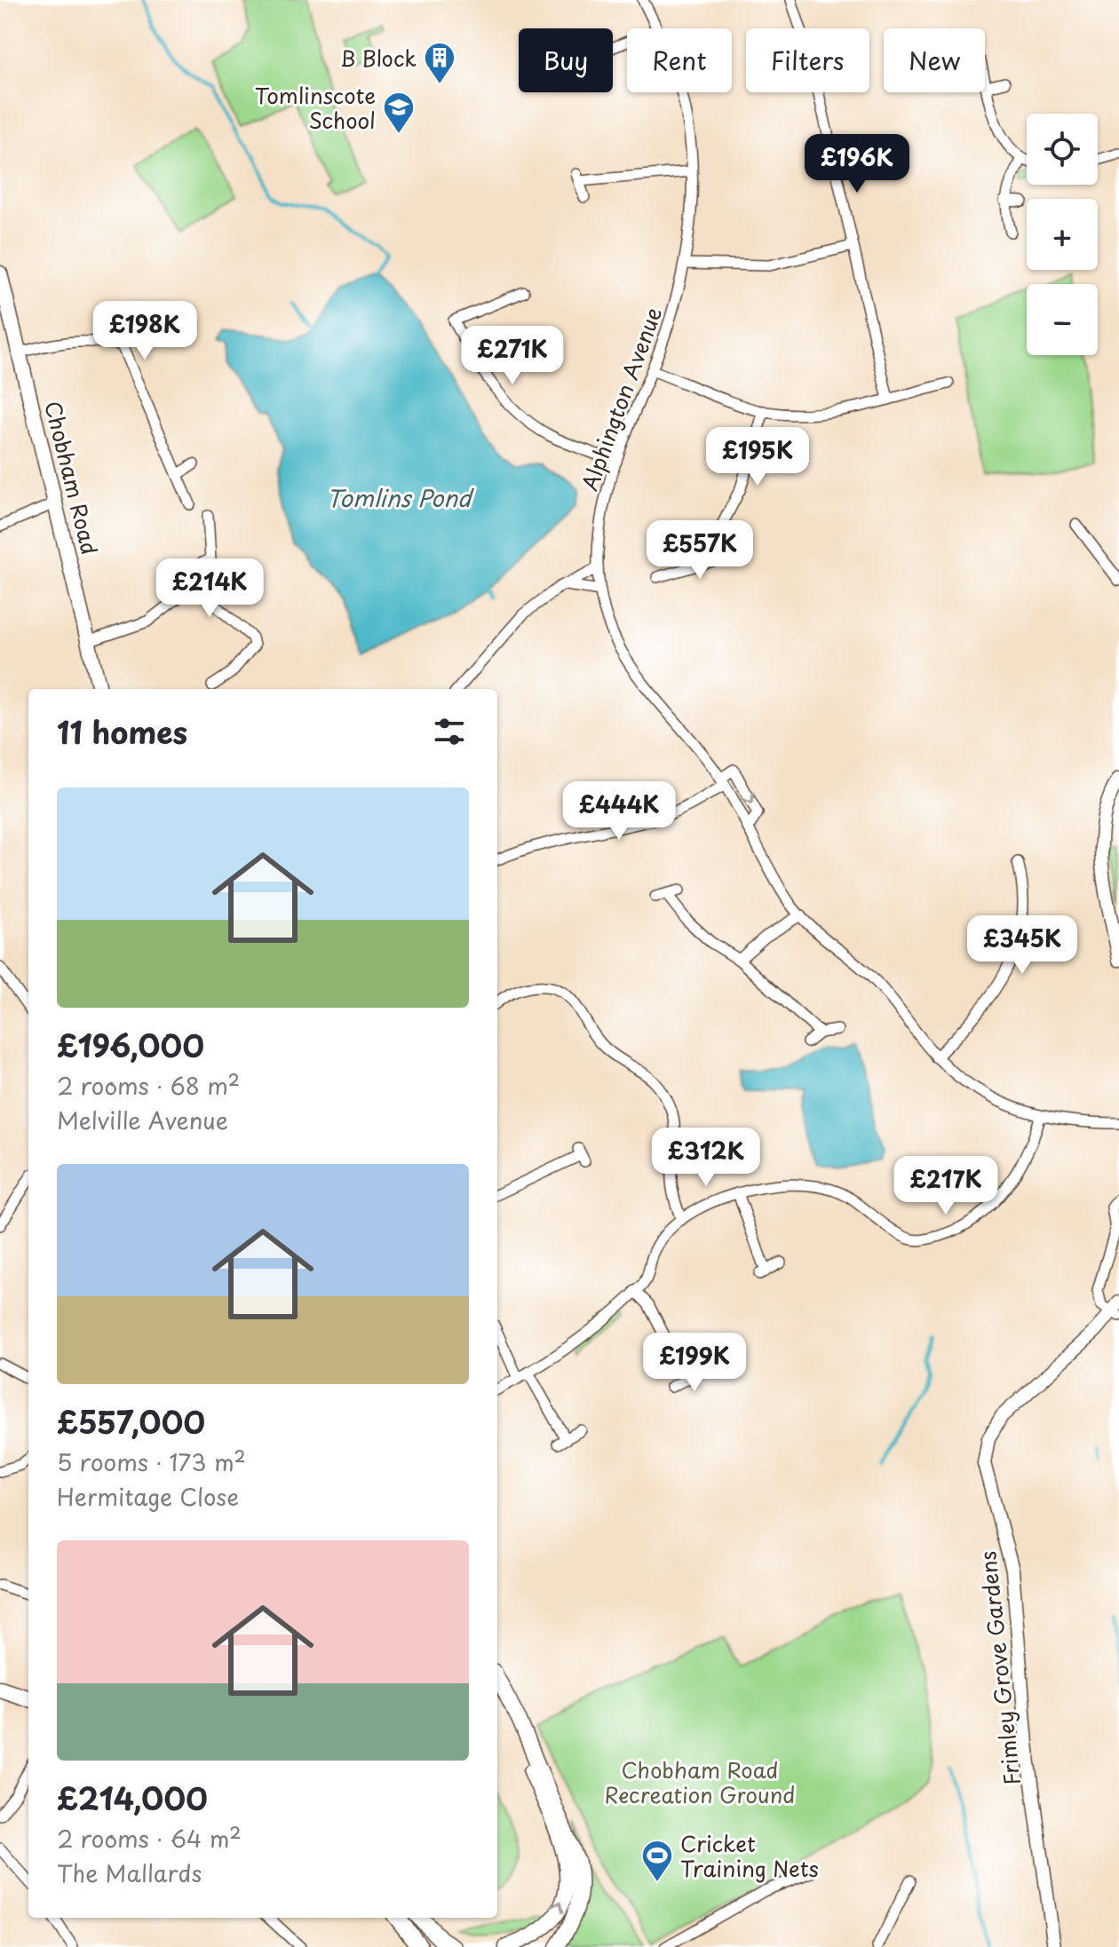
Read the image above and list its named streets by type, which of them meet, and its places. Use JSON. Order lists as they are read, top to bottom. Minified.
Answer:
{"streets":{"main road":["Chobham Road"],"street":["Alphington Avenue","Frimley Grove Gardens"]},"water":["Tomlins Pond"],"parks":["Chobham Road Recreation Ground"],"places":{"building":["B Block"],"school or university":["Tomlinscote School"],"sports":["Cricket Training Nets"]},"page":{"chip":["Buy","Rent","Filters","New"],"map_buttons":["+","−"],"price":["£196K","£198K","£271K","£195K","£557K","£214K","£444K","£345K","£312K","£217K","£199K"],"heading":"11 homes","list":[{"name":"£196,000","note":"2 rooms · 68 m² · Melville Avenue"},{"name":"£557,000","note":"5 rooms · 173 m² · Hermitage Close"},{"name":"£214,000","note":"2 rooms · 64 m² · The Mallards"}]}}
